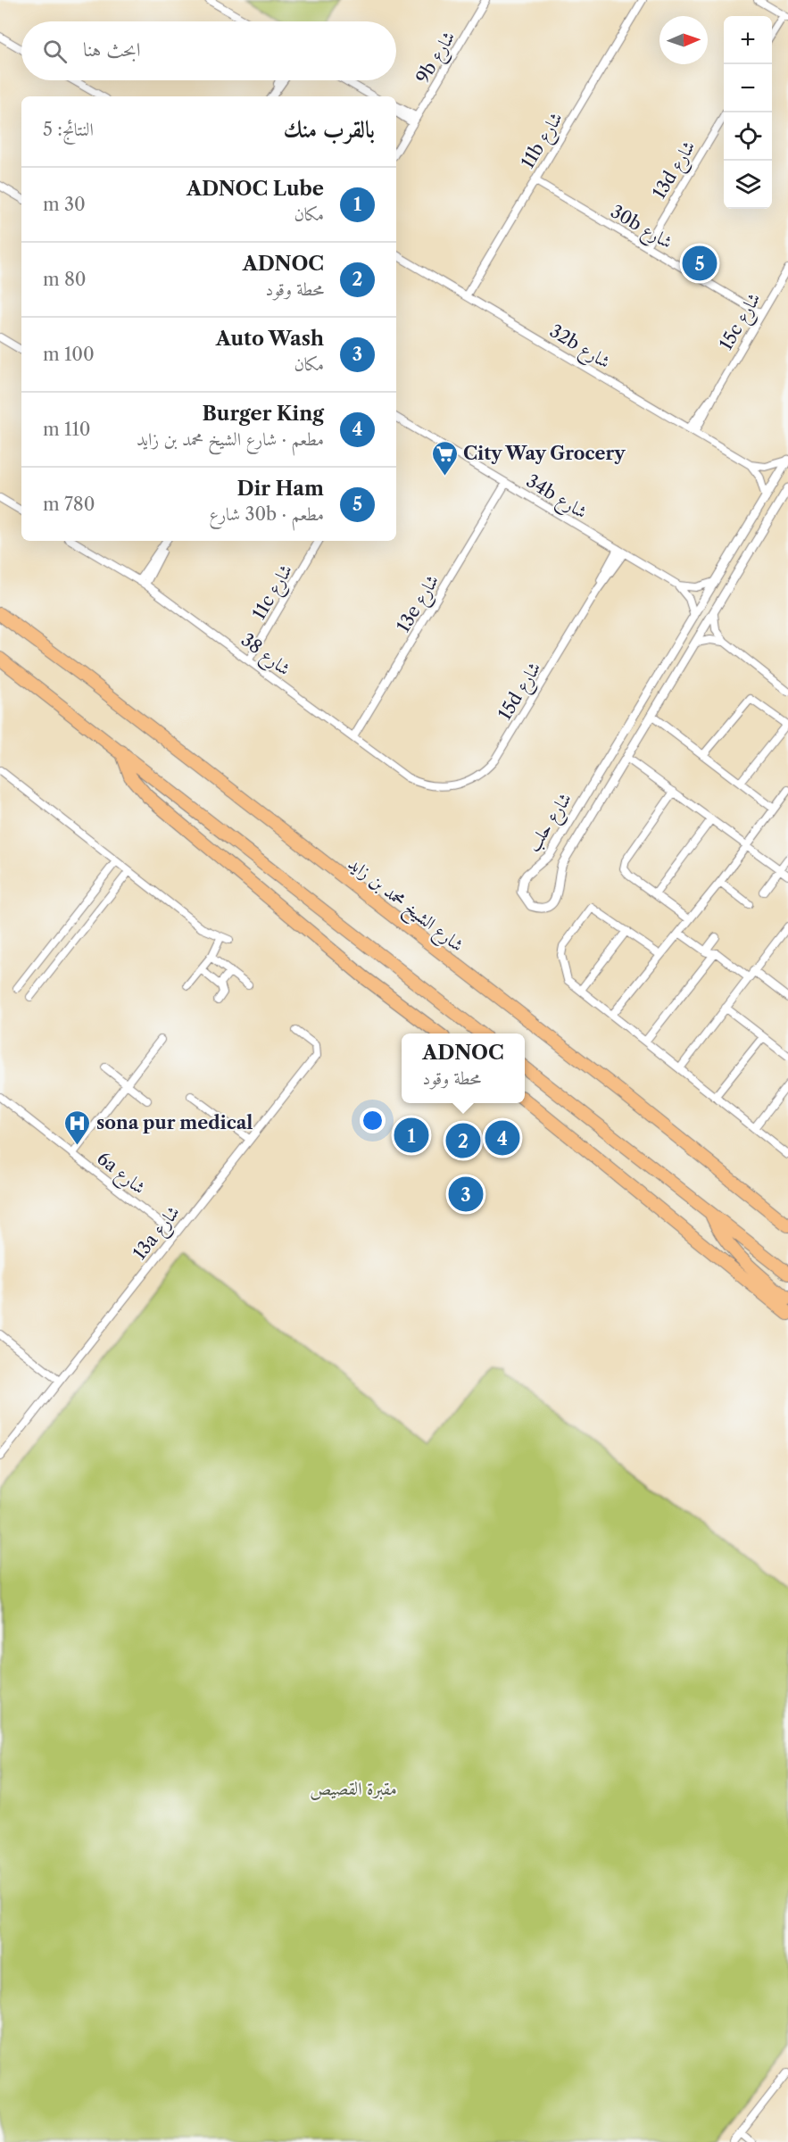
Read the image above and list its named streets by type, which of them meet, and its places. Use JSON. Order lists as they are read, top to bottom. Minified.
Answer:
{"streets":{"highway":["شارع الشيخ محمد بن زايد"],"street":["9b شارع","11b شارع","13d شارع","30b شارع","15c شارع","32b شارع","34b شارع","11c شارع","13e شارع","شارع 38","15d شارع","شارع حلب","6a شارع","13a شارع"]},"crossings":[["11b شارع","30b شارع"],["11b شارع","32b شارع"],["13d شارع","30b شارع"],["30b شارع","15c شارع"],["15c شارع","32b شارع"],["34b شارع","13e شارع"],["34b شارع","15d شارع"],["34b شارع","شارع حلب"],["11c شارع","شارع 38"],["13e شارع","شارع 38"],["شارع 38","15d شارع"],["6a شارع","13a شارع"]],"parks":["مقبرة القصيص"],"places":{"supermarket":["City Way Grocery"],"hospital":["sona pur medical"]},"north":"right","page":{"map_buttons":["+","−"],"search":"ابحث هنا","heading":["بالقرب منك","النتائج: 5"],"list":[{"mark":"1","name":"ADNOC Lube","note":"مكان","value":"30 m"},{"mark":"2","name":"ADNOC","note":"محطة وقود","value":"80 m"},{"mark":"3","name":"Auto Wash","note":"مكان","value":"100 m"},{"mark":"4","name":"Burger King","note":"مطعم · شارع الشيخ محمد بن زايد","value":"110 m"},{"mark":"5","name":"Dir Ham","note":"مطعم · 30b شارع","value":"780 m"}],"pins":["5","1","4","2","3"],"popup":["ADNOC","محطة وقود"]}}
